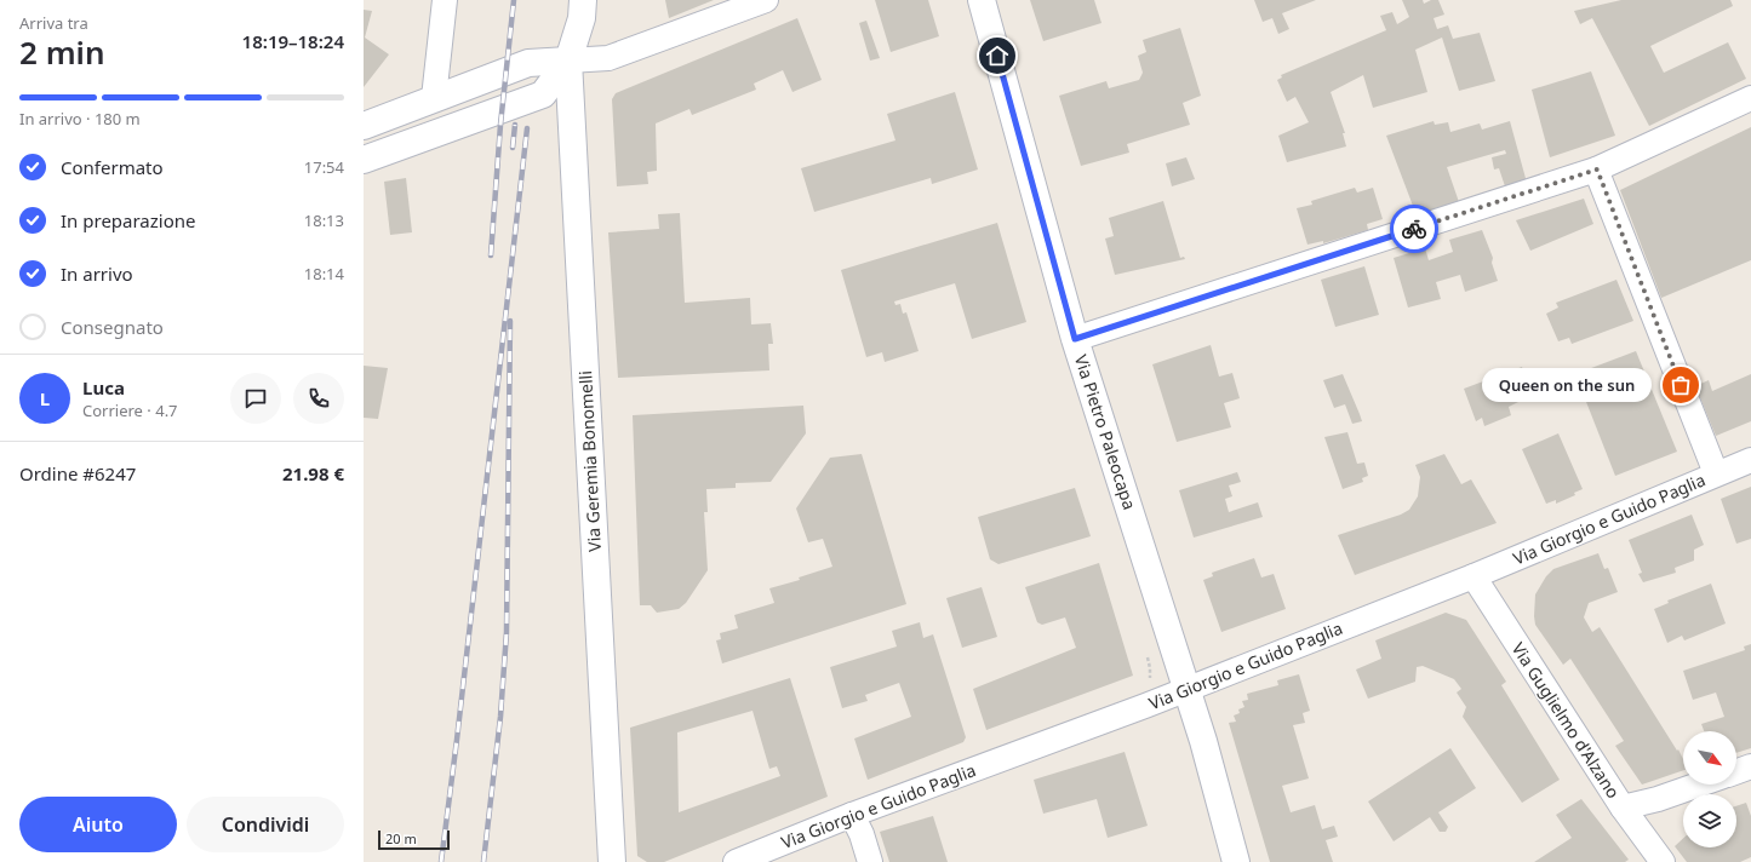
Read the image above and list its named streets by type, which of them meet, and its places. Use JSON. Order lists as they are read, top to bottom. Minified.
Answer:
{"streets":{"main road":["Via Pietro Paleocapa","Via Geremia Bonomelli"],"street":["Via Giorgio e Guido Paglia","Via Guglielmo d'Alzano"]},"crossings":[["Via Pietro Paleocapa","Via Giorgio e Guido Paglia"],["Via Giorgio e Guido Paglia","Via Guglielmo d'Alzano"]],"places":["Queen on the sun"],"scale_bar":"20 m","north":"bottom right","page":{"heading":["2 min","Arriva tra","18:19–18:24"],"panel":["Luca","Corriere · 4.7","Ordine #6247","21.98 €"],"bar":"In arrivo · 180 m","list":[["Confermato","17:54"],["In preparazione","18:13"],["In arrivo","18:14"],"Consegnato"],"bubble":"Queen on the sun","round":"L","buttons":["Aiuto","Condividi"],"scale":"20 m"}}
